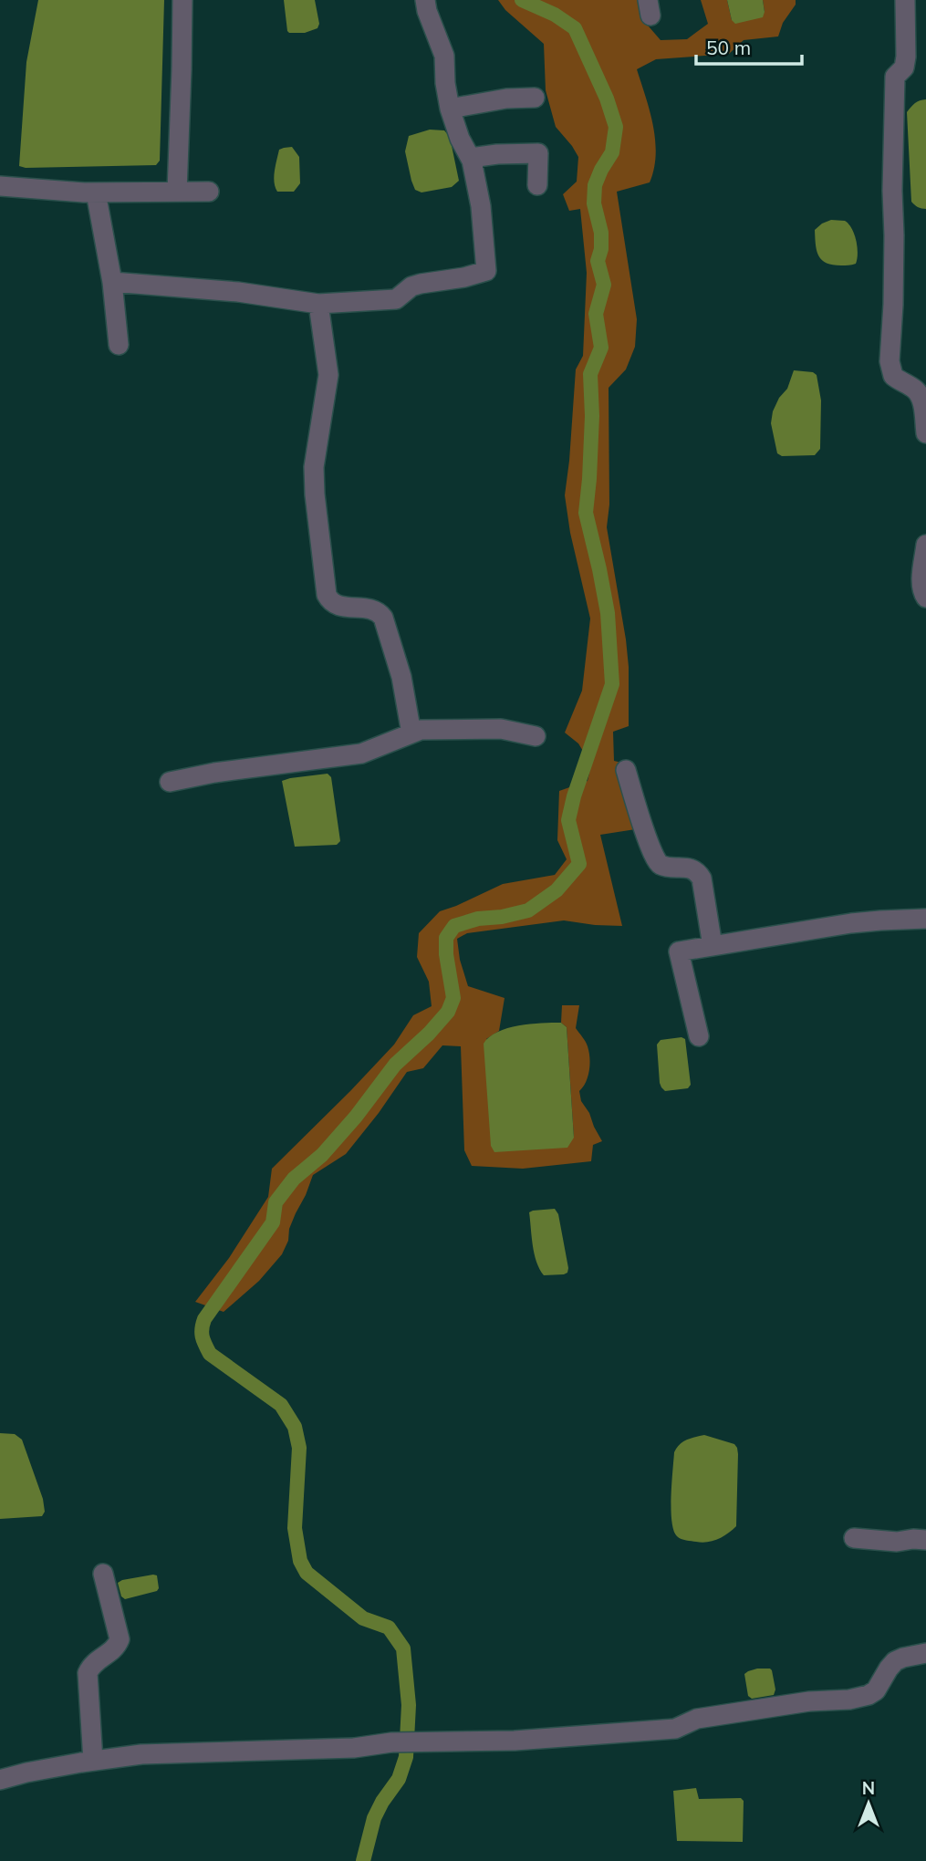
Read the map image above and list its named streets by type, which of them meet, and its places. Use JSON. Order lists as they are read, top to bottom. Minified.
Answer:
{"scale_bar":"50 m","north":"top"}
